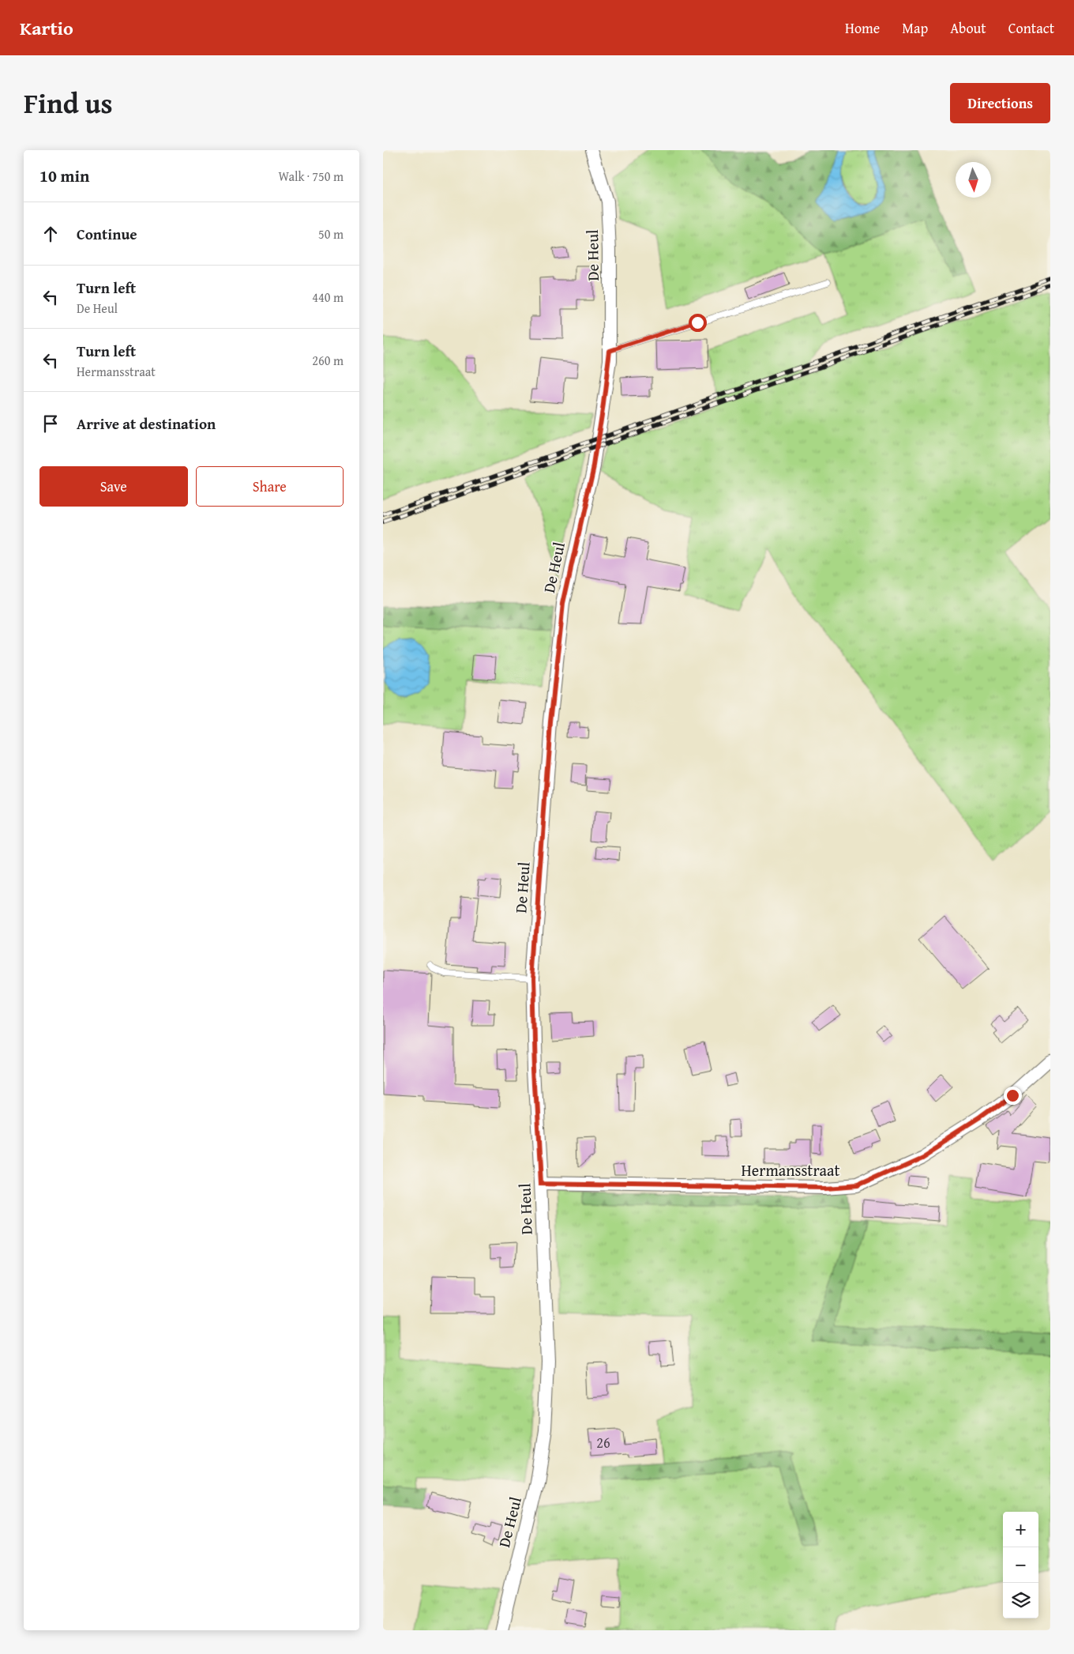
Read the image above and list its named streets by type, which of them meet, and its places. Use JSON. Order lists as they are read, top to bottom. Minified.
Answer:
{"streets":{"street":["De Heul","Hermansstraat"]},"crossings":[["De Heul","Hermansstraat"]],"house_numbers":["26"],"north":"bottom","page":{"header":"Kartio","nav":["Home","Map","About","Contact"],"title":"Find us","buttons":["Directions",["Save","Share"]],"heading":["10 min","Walk · 750 m"],"list":[["Continue","50 m"],["Turn left","De Heul","440 m"],["Turn left","Hermansstraat","260 m"],"Arrive at destination"],"map_buttons":["+","−"]}}
